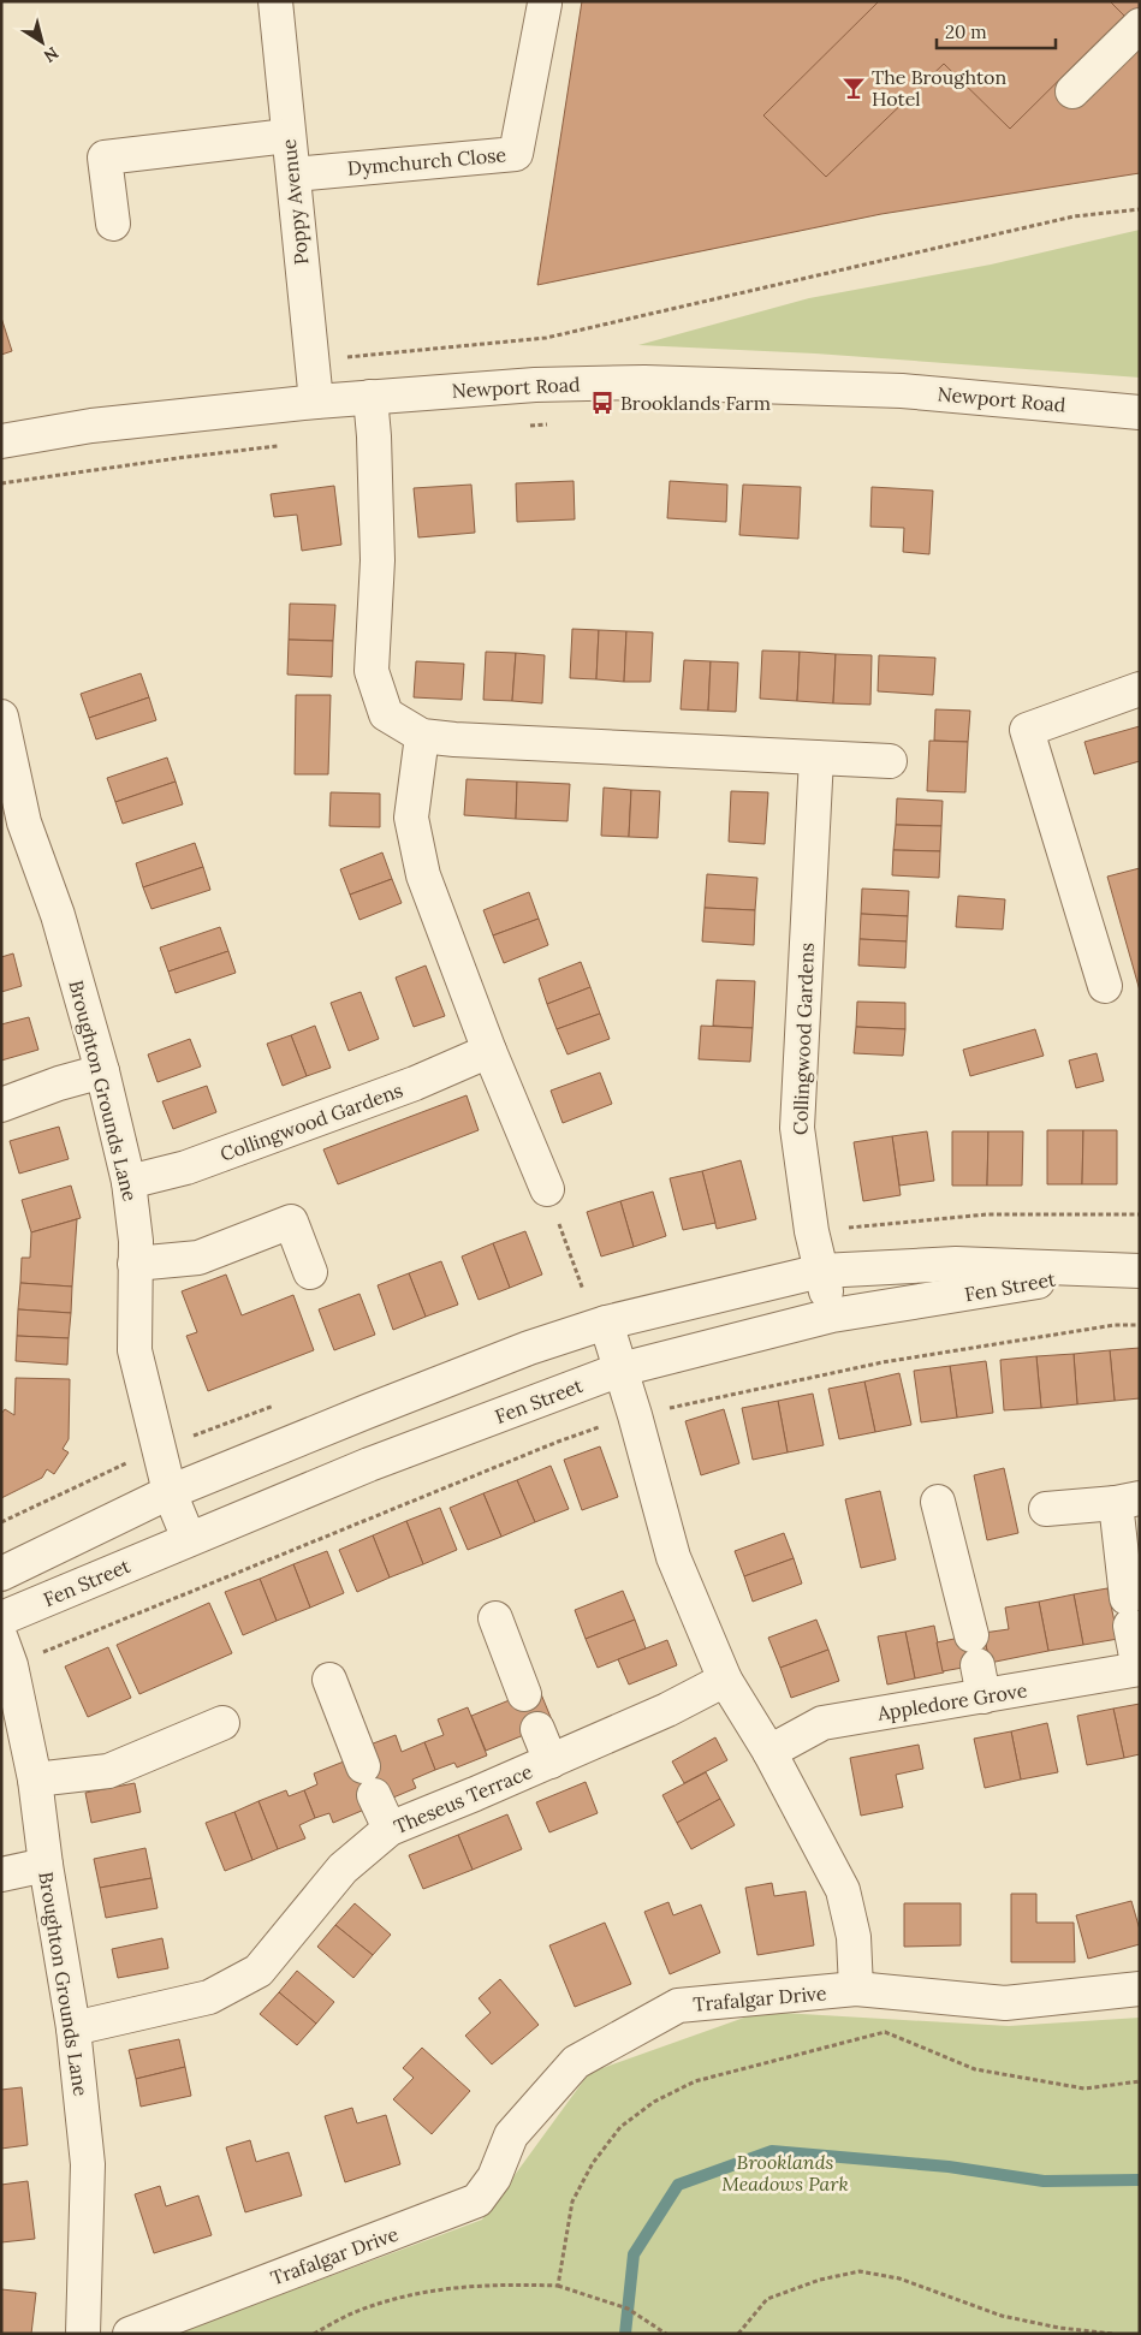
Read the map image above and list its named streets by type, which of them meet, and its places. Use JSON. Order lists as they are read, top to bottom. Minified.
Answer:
{"streets":{"street":["Dymchurch Close","Poppy Avenue","Newport Road","Collingwood Gardens","Broughton Grounds Lane","Fen Street","Appledore Grove","Theseus Terrace","Trafalgar Drive"]},"crossings":[["Dymchurch Close","Poppy Avenue"],["Poppy Avenue","Newport Road"],["Collingwood Gardens","Broughton Grounds Lane"],["Collingwood Gardens","Fen Street"],["Broughton Grounds Lane","Fen Street"],["Broughton Grounds Lane","Theseus Terrace"]],"parks":["Brooklands Meadows Park"],"places":{"bar":["The Broughton Hotel"],"bus stop":["Brooklands Farm"]},"scale_bar":"20 m","north":"bottom right"}
